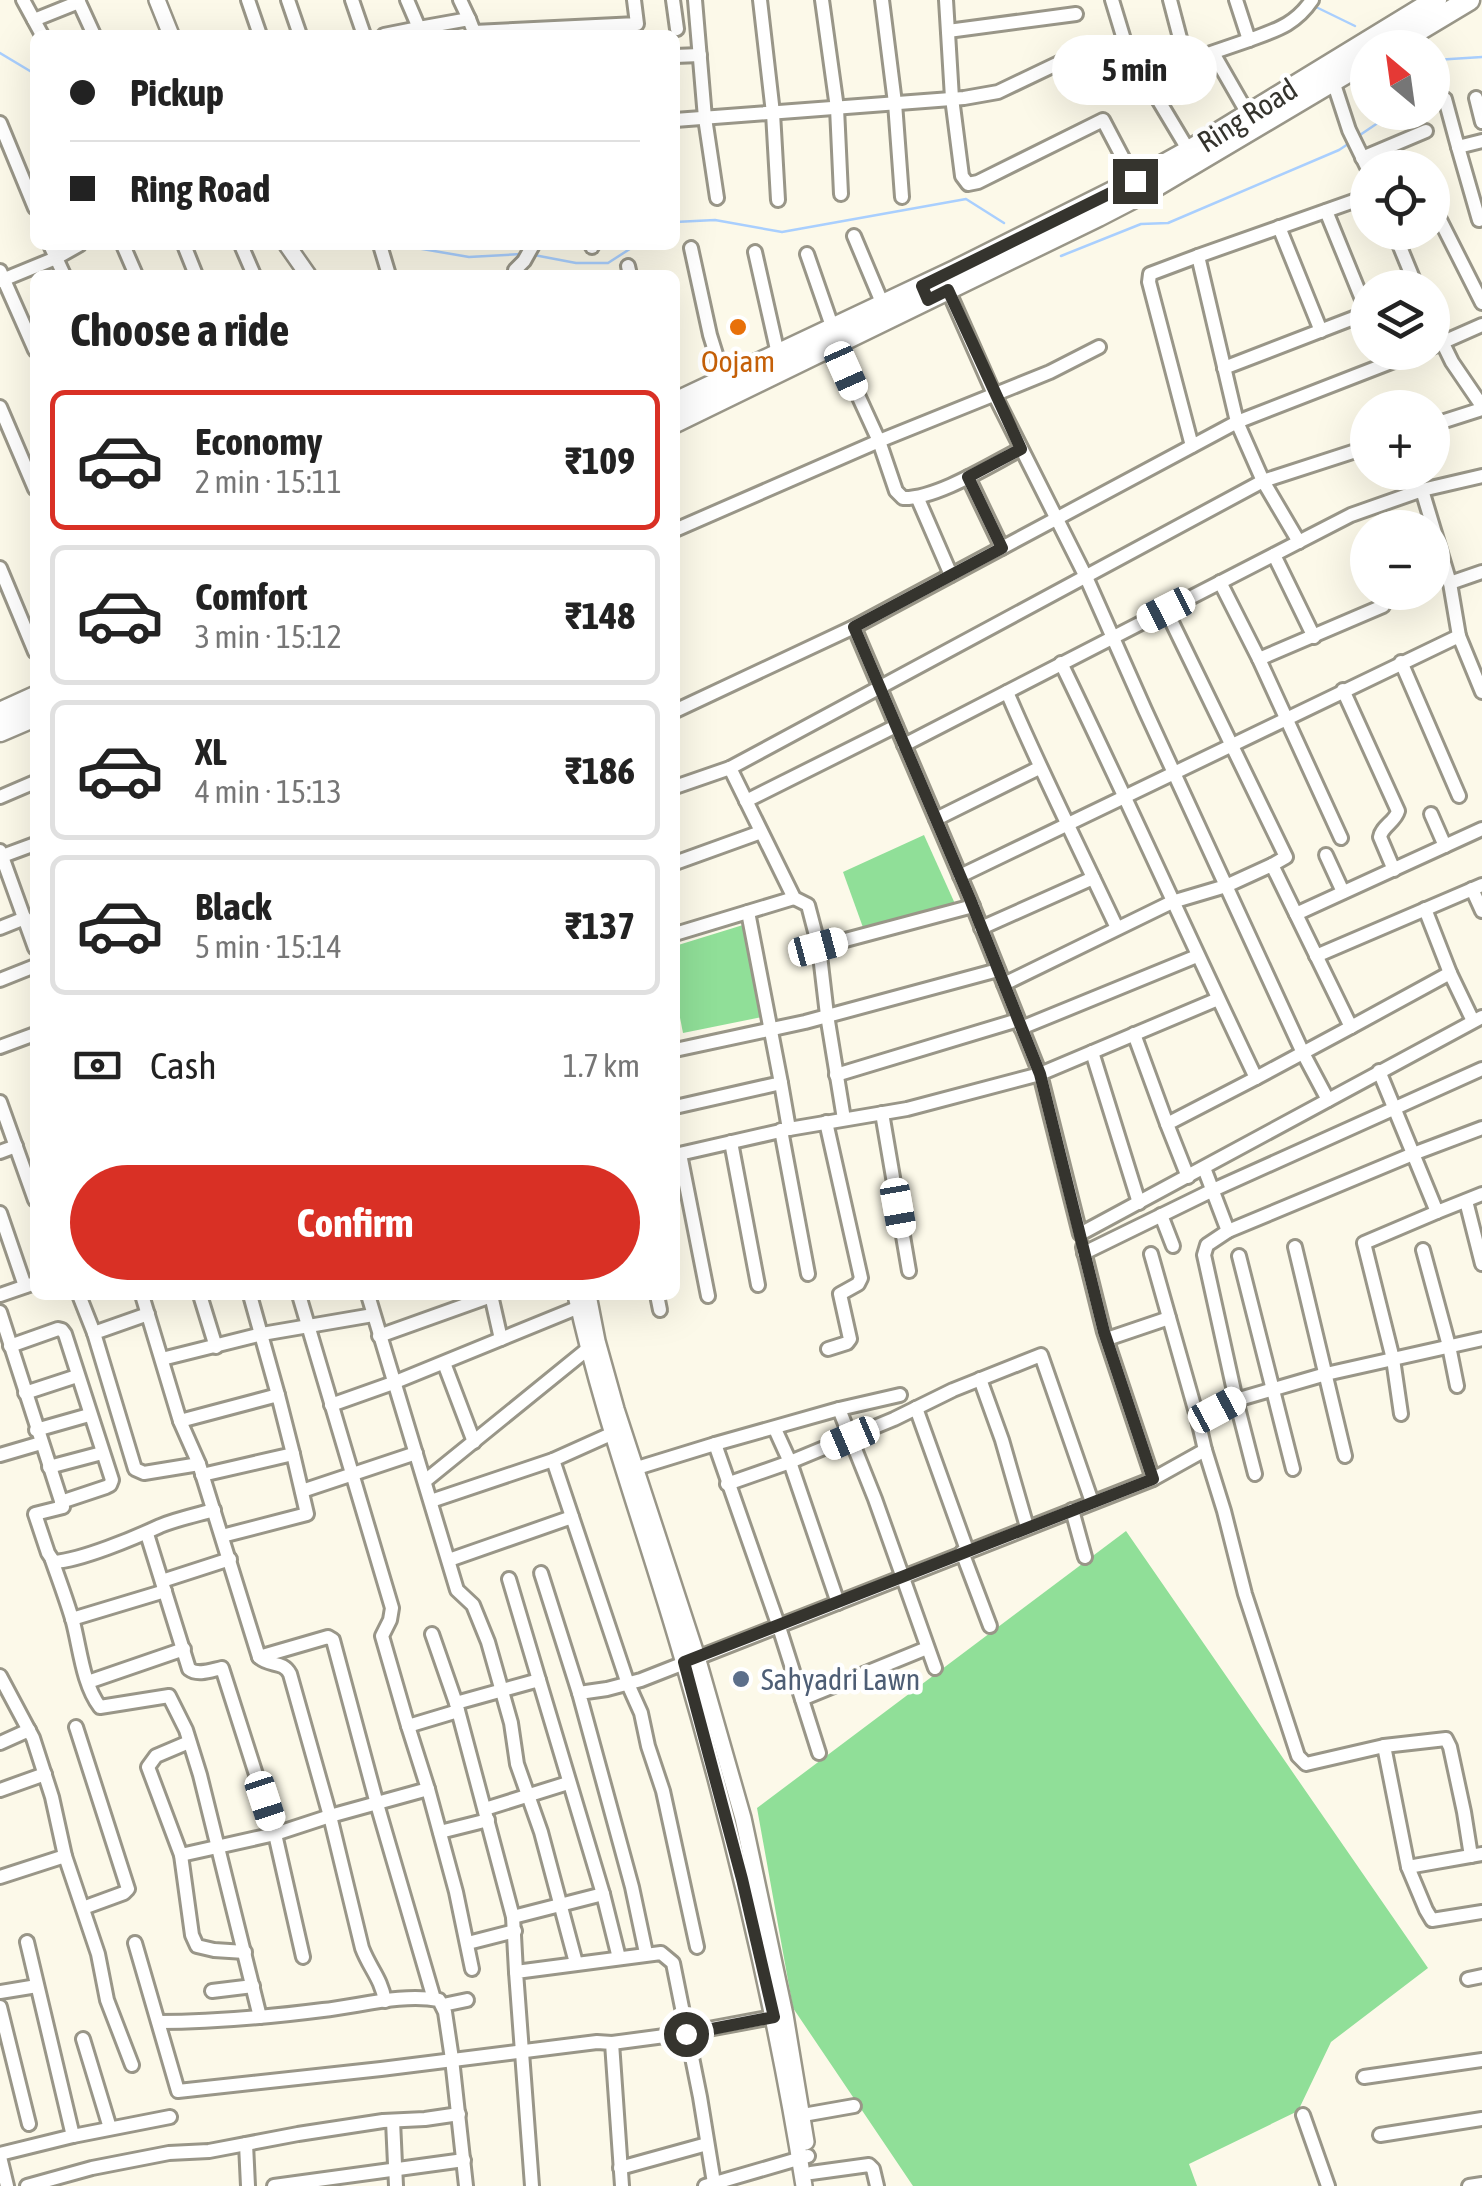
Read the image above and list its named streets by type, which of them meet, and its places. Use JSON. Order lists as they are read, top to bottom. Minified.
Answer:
{"streets":{"highway":["Ring Road"]},"places":["Oojam","Sahyadri Lawn"],"north":"top left","page":{"map_buttons":["+","−"],"banner":["Pickup","Ring Road"],"bubble":"5 min","heading":"Choose a ride","list":[{"name":"Economy","note":"2 min · 15:11","value":"₹109"},{"name":"Comfort","note":"3 min · 15:12","value":"₹148"},{"name":"XL","note":"4 min · 15:13","value":"₹186"},{"name":"Black","note":"5 min · 15:14","value":"₹137"}],"pay":["Cash","1.7 km"],"buttons":"Confirm"}}
